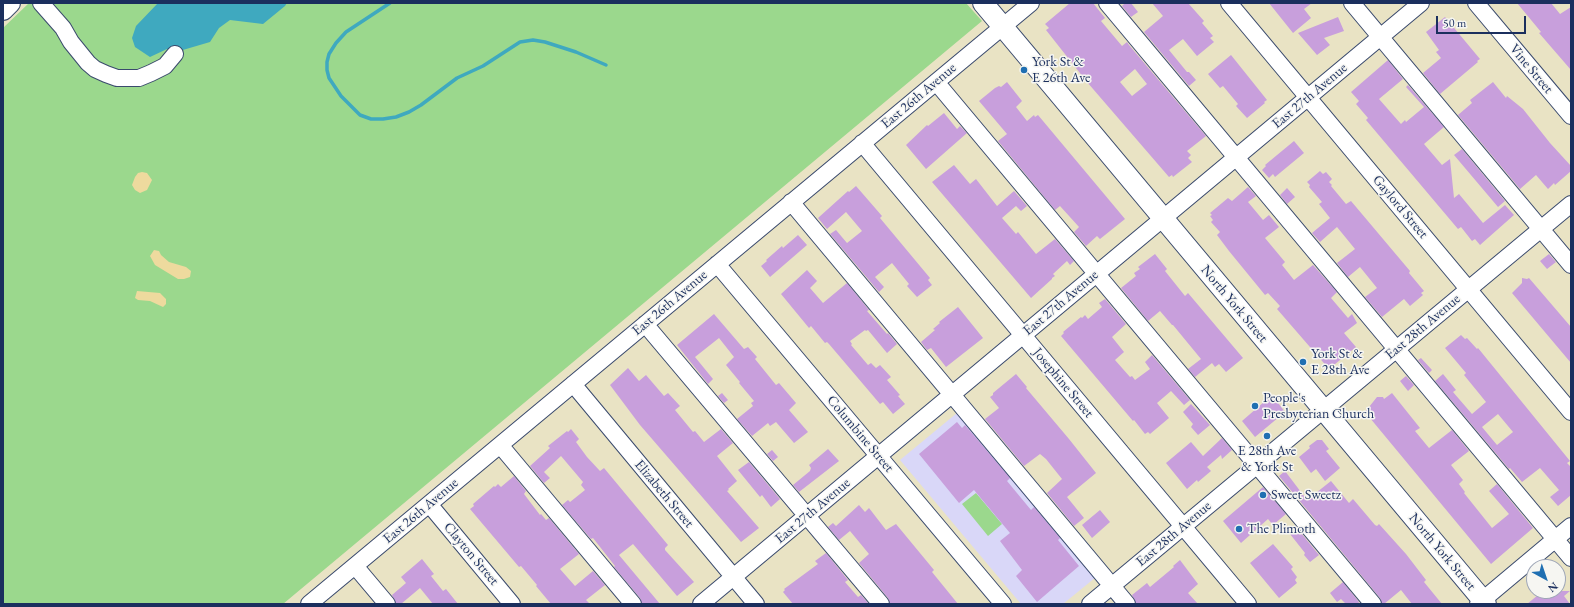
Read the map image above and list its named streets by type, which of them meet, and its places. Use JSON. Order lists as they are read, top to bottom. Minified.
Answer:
{"streets":{"main road":["North York Street"],"street":["Vine Street","East 26th Avenue","East 27th Avenue","Gaylord Street","East 28th Avenue","Josephine Street","Columbine Street","Elizabeth Street","Clayton Street"]},"crossings":[["East 26th Avenue","North York Street"],["East 26th Avenue","Josephine Street"],["East 26th Avenue","Columbine Street"],["East 26th Avenue","Elizabeth Street"],["East 26th Avenue","Clayton Street"],["East 27th Avenue","Gaylord Street"],["East 27th Avenue","North York Street"],["East 27th Avenue","Josephine Street"],["East 27th Avenue","Columbine Street"],["East 27th Avenue","Elizabeth Street"],["Gaylord Street","East 28th Avenue"],["North York Street","East 28th Avenue"],["East 28th Avenue","Josephine Street"]],"places":["York St & E 26th Ave","York St & E 28th Ave","People's Presbyterian Church","E 28th Ave & York St","Sweet Sweetz","The Plimoth"],"scale_bar":"50 m","north":"bottom right"}
